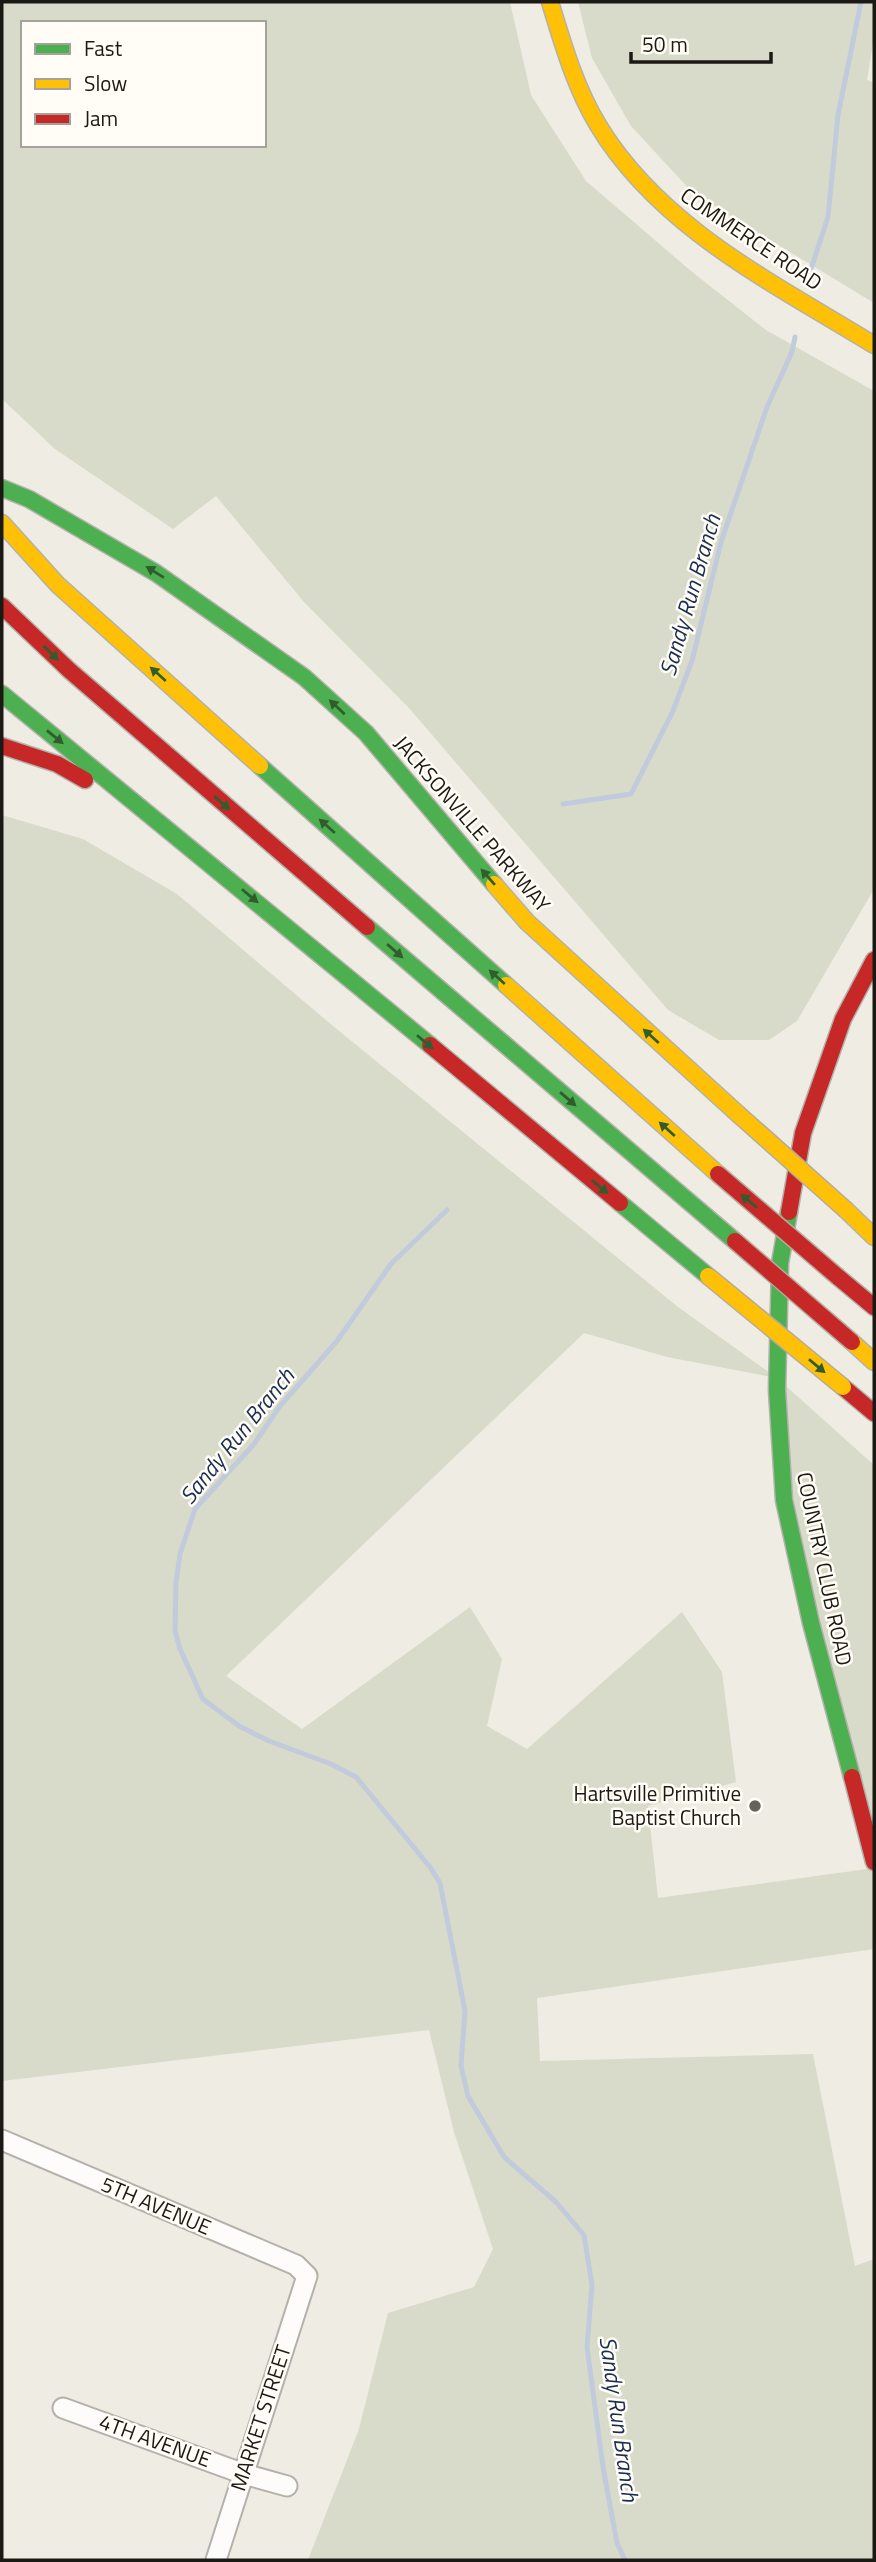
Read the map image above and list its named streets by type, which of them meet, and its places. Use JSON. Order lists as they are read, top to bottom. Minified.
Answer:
{"streets":{"main road":["COMMERCE ROAD","JACKSONVILLE PARKWAY","COUNTRY CLUB ROAD"],"street":["5TH AVENUE","MARKET STREET","4TH AVENUE"]},"crossings":[["5TH AVENUE","MARKET STREET"],["MARKET STREET","4TH AVENUE"]],"water":["Sandy Run Branch"],"places":["Hartsville Primitive Baptist Church"],"legend":["Fast","Slow","Jam"],"scale_bar":"50 m"}
